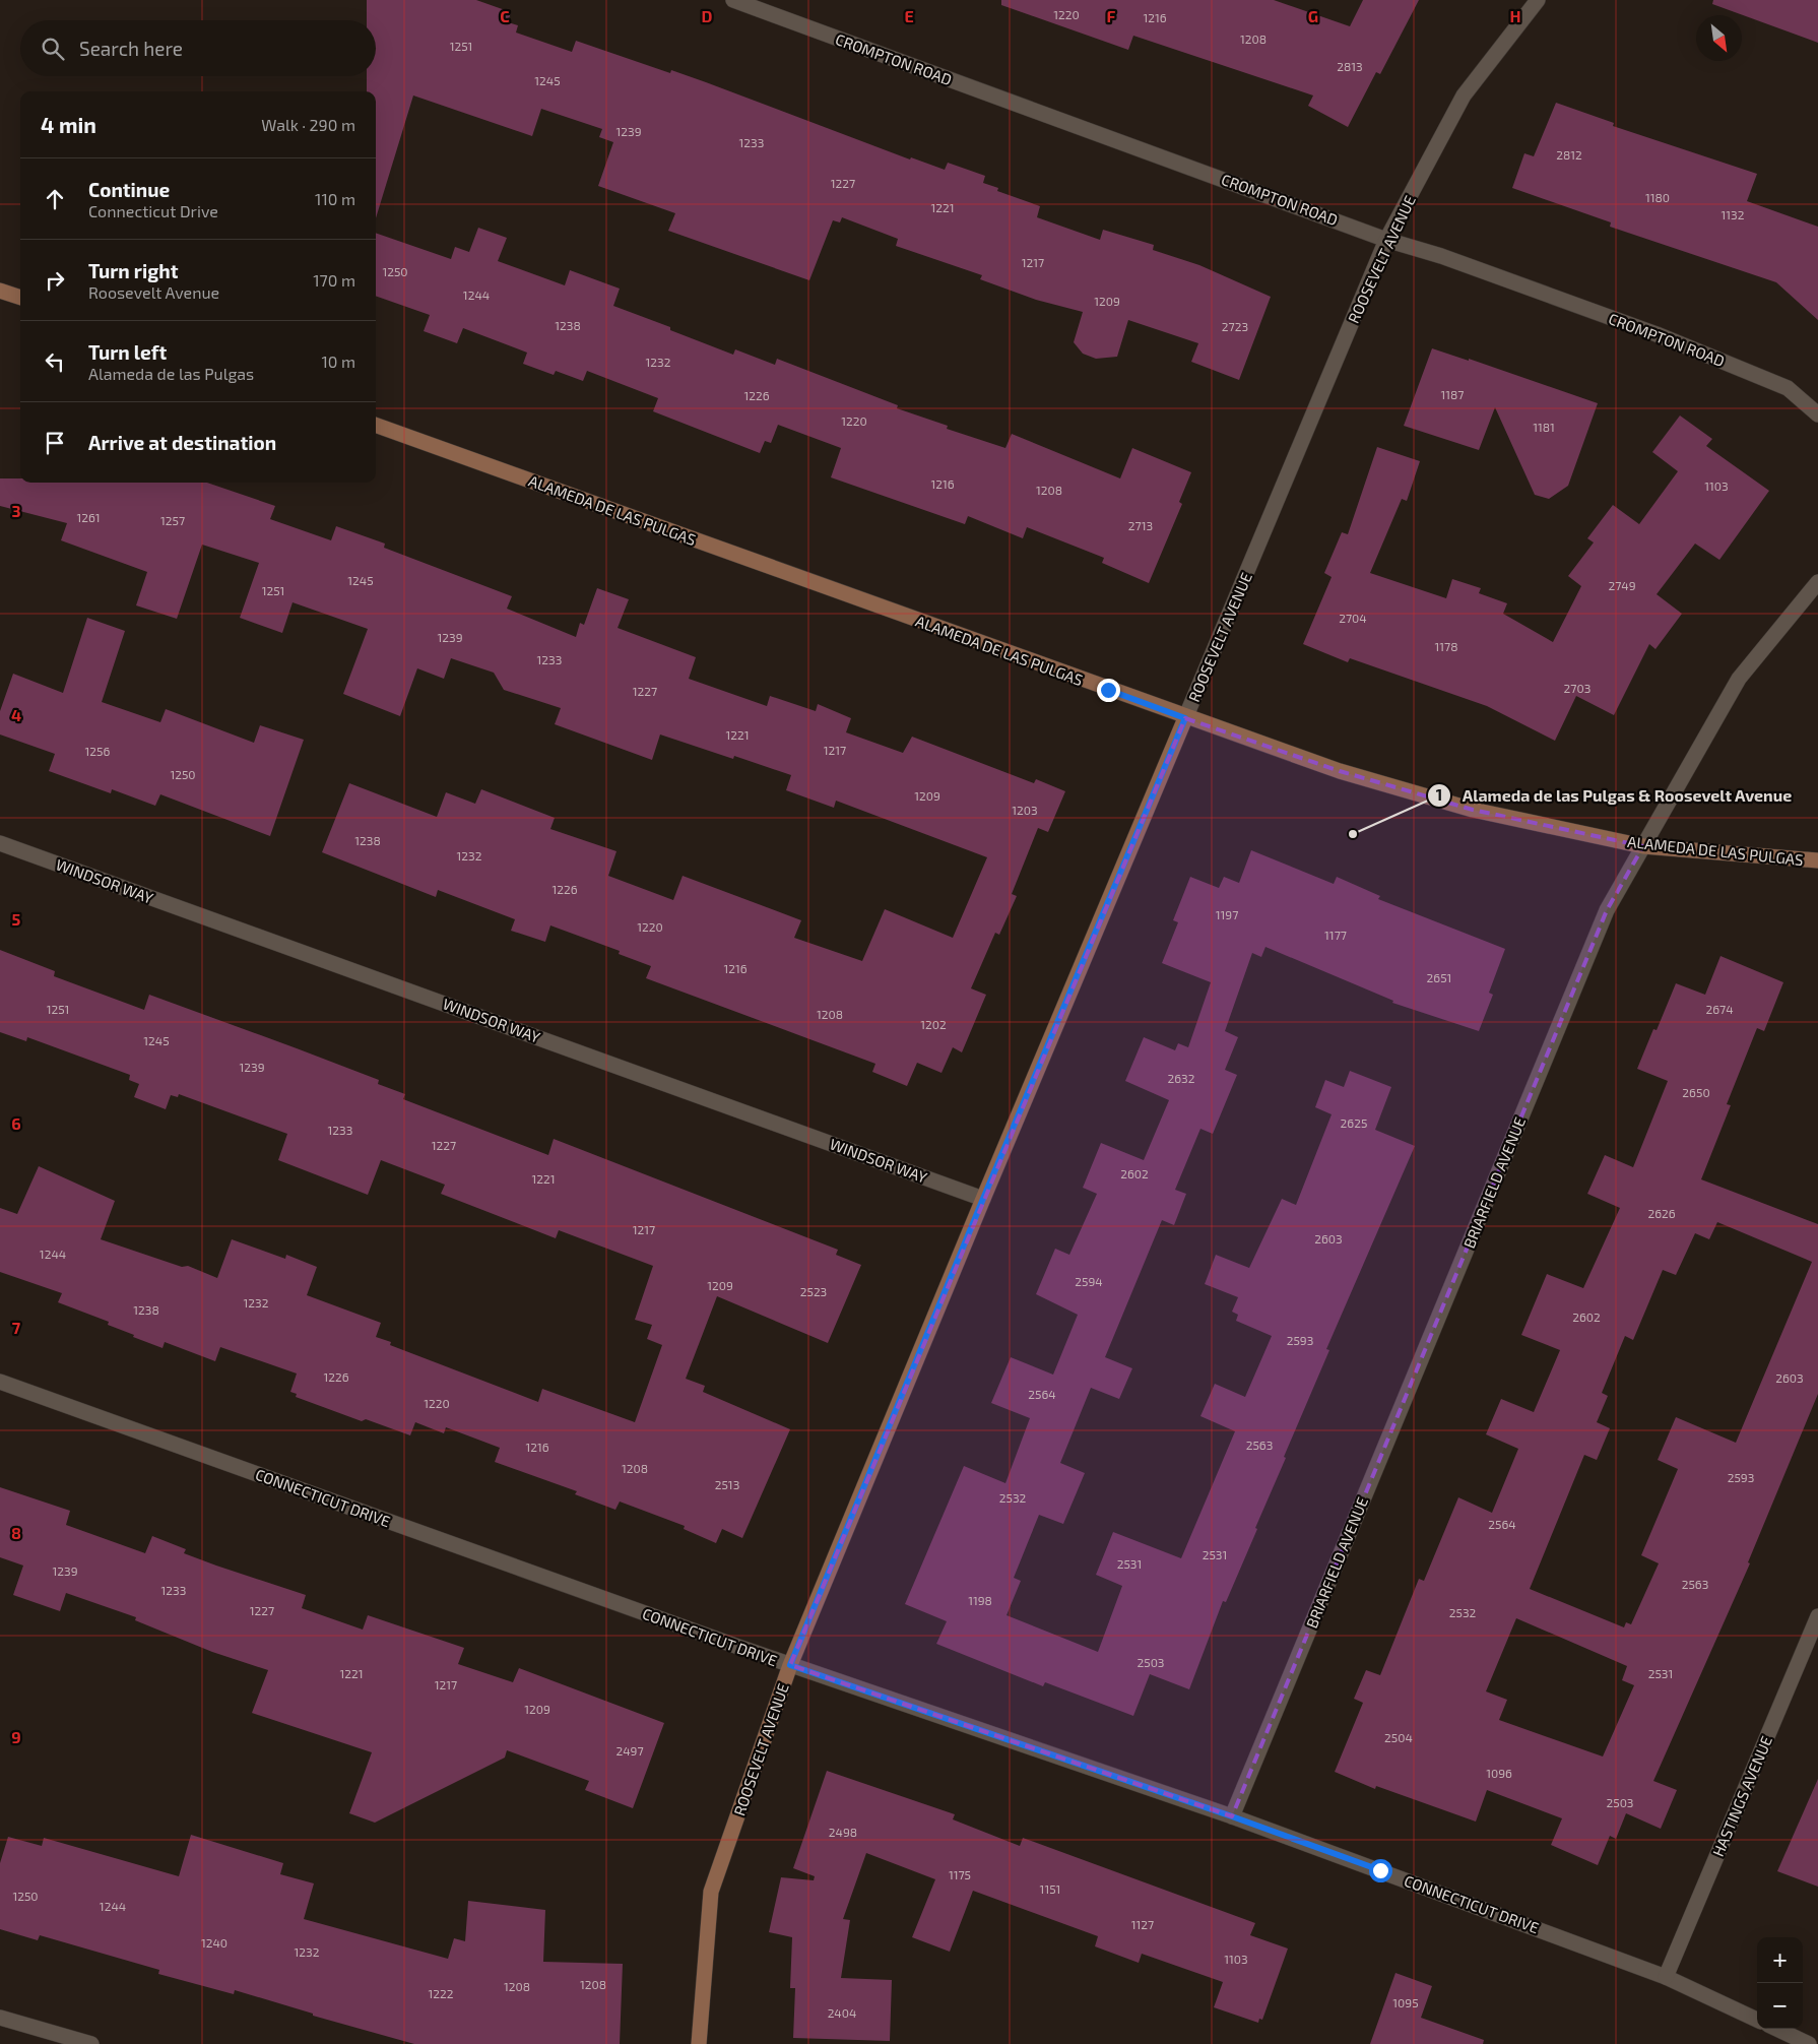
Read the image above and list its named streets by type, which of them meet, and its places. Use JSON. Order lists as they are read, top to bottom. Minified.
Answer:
{"streets":{"main road":["ROOSEVELT AVENUE","ALAMEDA DE LAS PULGAS"],"street":["CROMPTON ROAD","WINDSOR WAY","BRIARFIELD AVENUE","CONNECTICUT DRIVE","HASTINGS AVENUE"]},"crossings":[["CROMPTON ROAD","ROOSEVELT AVENUE"],["ROOSEVELT AVENUE","ALAMEDA DE LAS PULGAS"],["ROOSEVELT AVENUE","WINDSOR WAY"],["ROOSEVELT AVENUE","CONNECTICUT DRIVE"],["ALAMEDA DE LAS PULGAS","BRIARFIELD AVENUE"],["BRIARFIELD AVENUE","CONNECTICUT DRIVE"],["CONNECTICUT DRIVE","HASTINGS AVENUE"]],"places":["Alameda de las Pulgas & Roosevelt Avenue"],"house_numbers":["1220","1216","1208","1251","2813","1245","1239","1233","2812","1227","1180","1221","1132","1217","1250","1244","1209","1238","2723","1232","1187","1226","1220","1181","1216","1103","1208","1261","1257","2713","1245","2749","1251","2704","1239","1178","1233","2703","1227","1221","1217","1256","1250","1209","1203","1238","1232","1226","1197","1220","1177","1216","2651","1251","2674","1208","1202","1245","1239","2632","2650","2625","1233","1227","2602","1221","2626","1217","2603","1244","2594","1209","2523","1232","1238","2602","2593","1226","2603","2564","1220","2563","1216","1208","2593","2513","2532","2564","2531","2531","1239","2563","1233","1198","1227","2532","2503","1221","2531","1217","1209","2504","2497","1096","2503","2498","1175","1151","1250","1244","1127","1240","1232","1103","1208","1208","1222","1095","2404"],"north":"bottom right","page":{"search":"Search here","heading":["4 min","Walk · 290 m"],"list":[["Continue","Connecticut Drive","110 m"],["Turn right","Roosevelt Avenue","170 m"],["Turn left","Alameda de las Pulgas","10 m"],"Arrive at destination"],"map_buttons":["+","−"]},"grid":{"columns":["C","D","E","F","G","H"],"rows":["3","4","5","6","7","8","9"]}}
